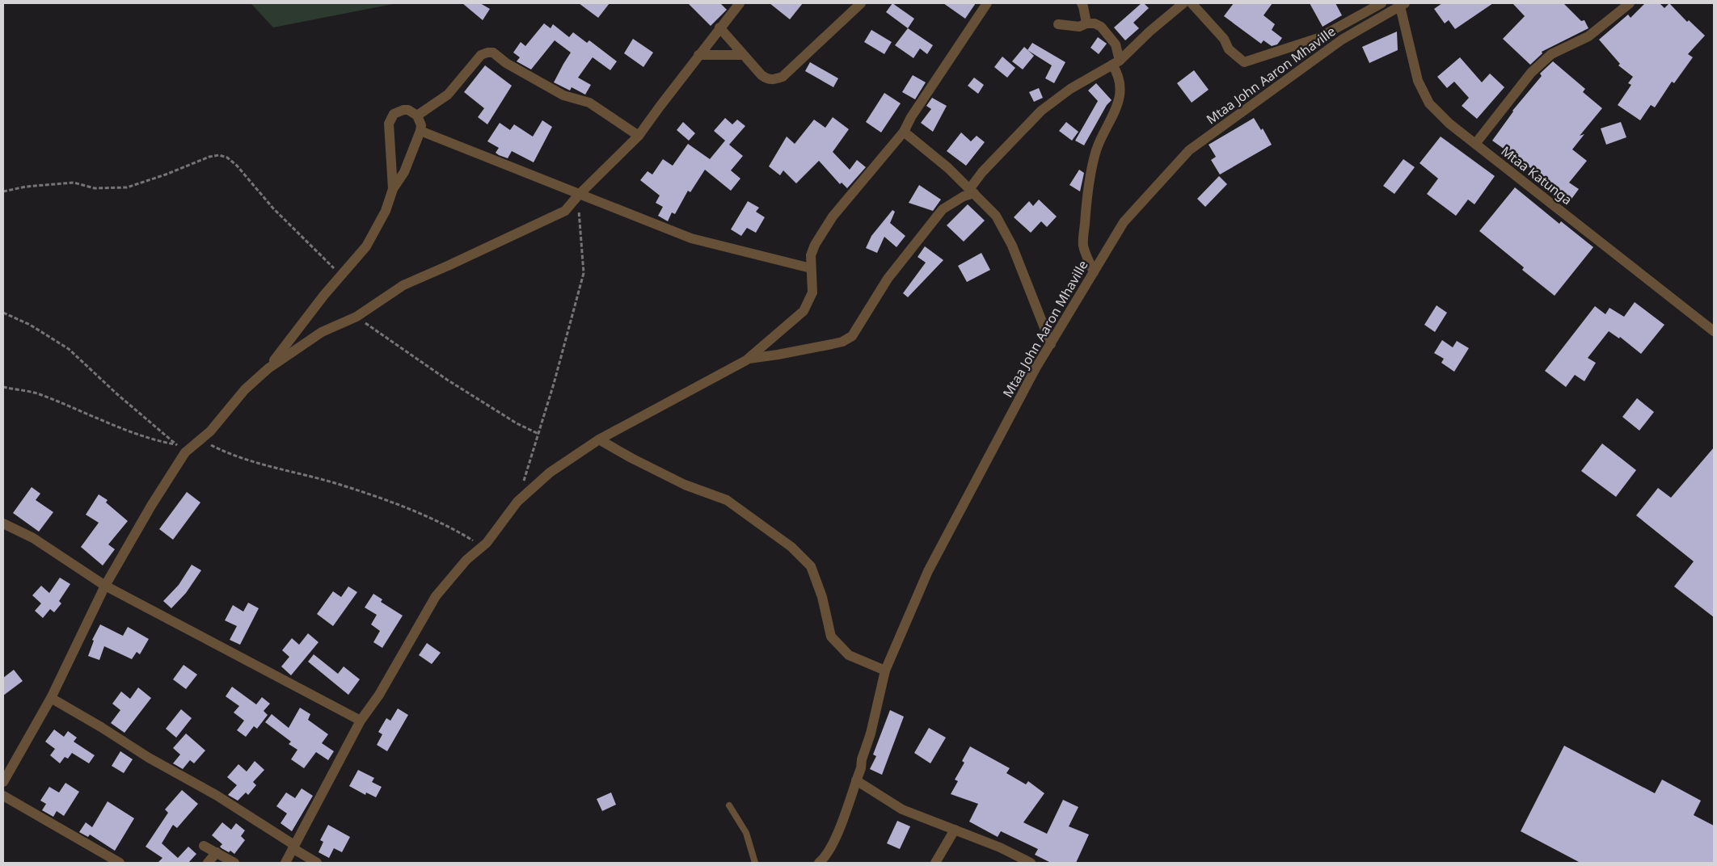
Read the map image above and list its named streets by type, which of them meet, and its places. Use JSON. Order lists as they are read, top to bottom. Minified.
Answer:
{"streets":{"street":["Mtaa John Aaron Mhaville","Mtaa Katunga"]},"crossings":[["Mtaa John Aaron Mhaville","Mtaa Katunga"]]}
